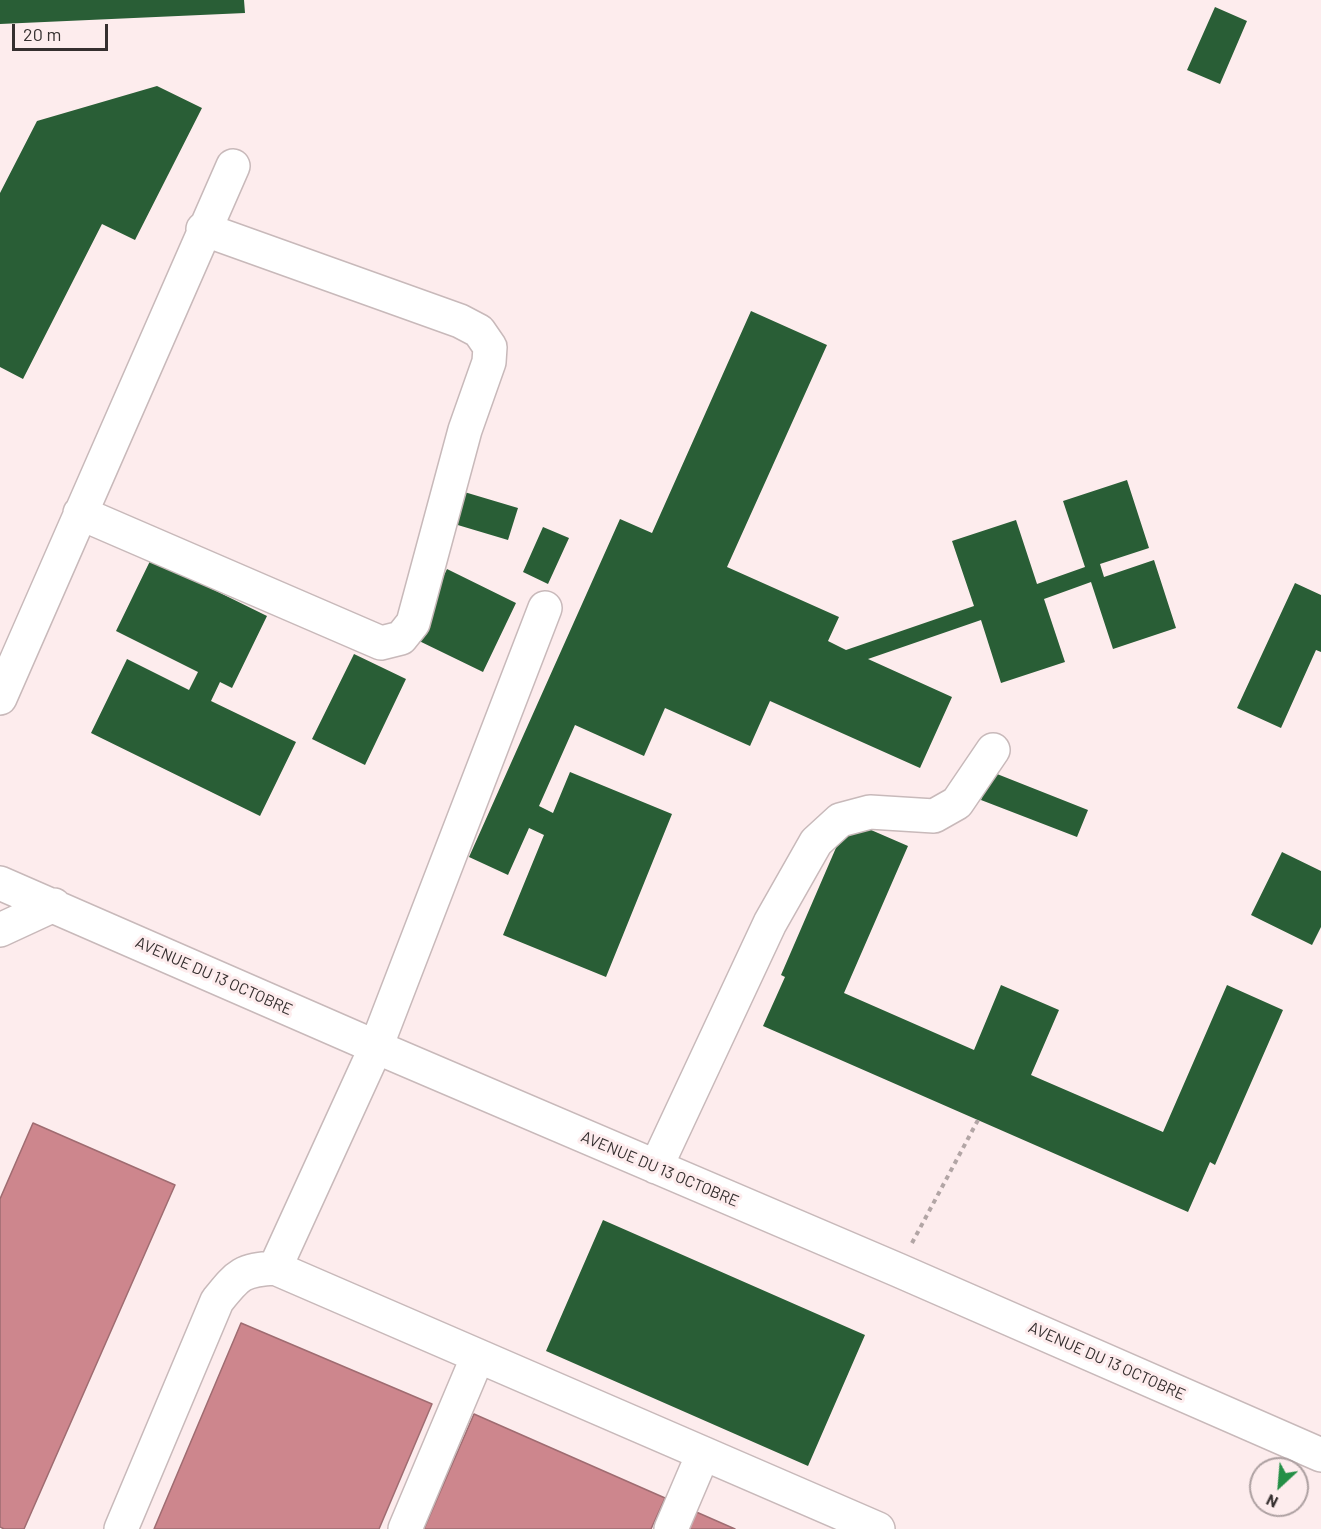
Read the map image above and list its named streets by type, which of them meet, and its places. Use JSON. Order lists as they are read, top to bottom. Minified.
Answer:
{"streets":{"street":["AVENUE DU 13 OCTOBRE"]},"scale_bar":"20 m","north":"bottom left"}
